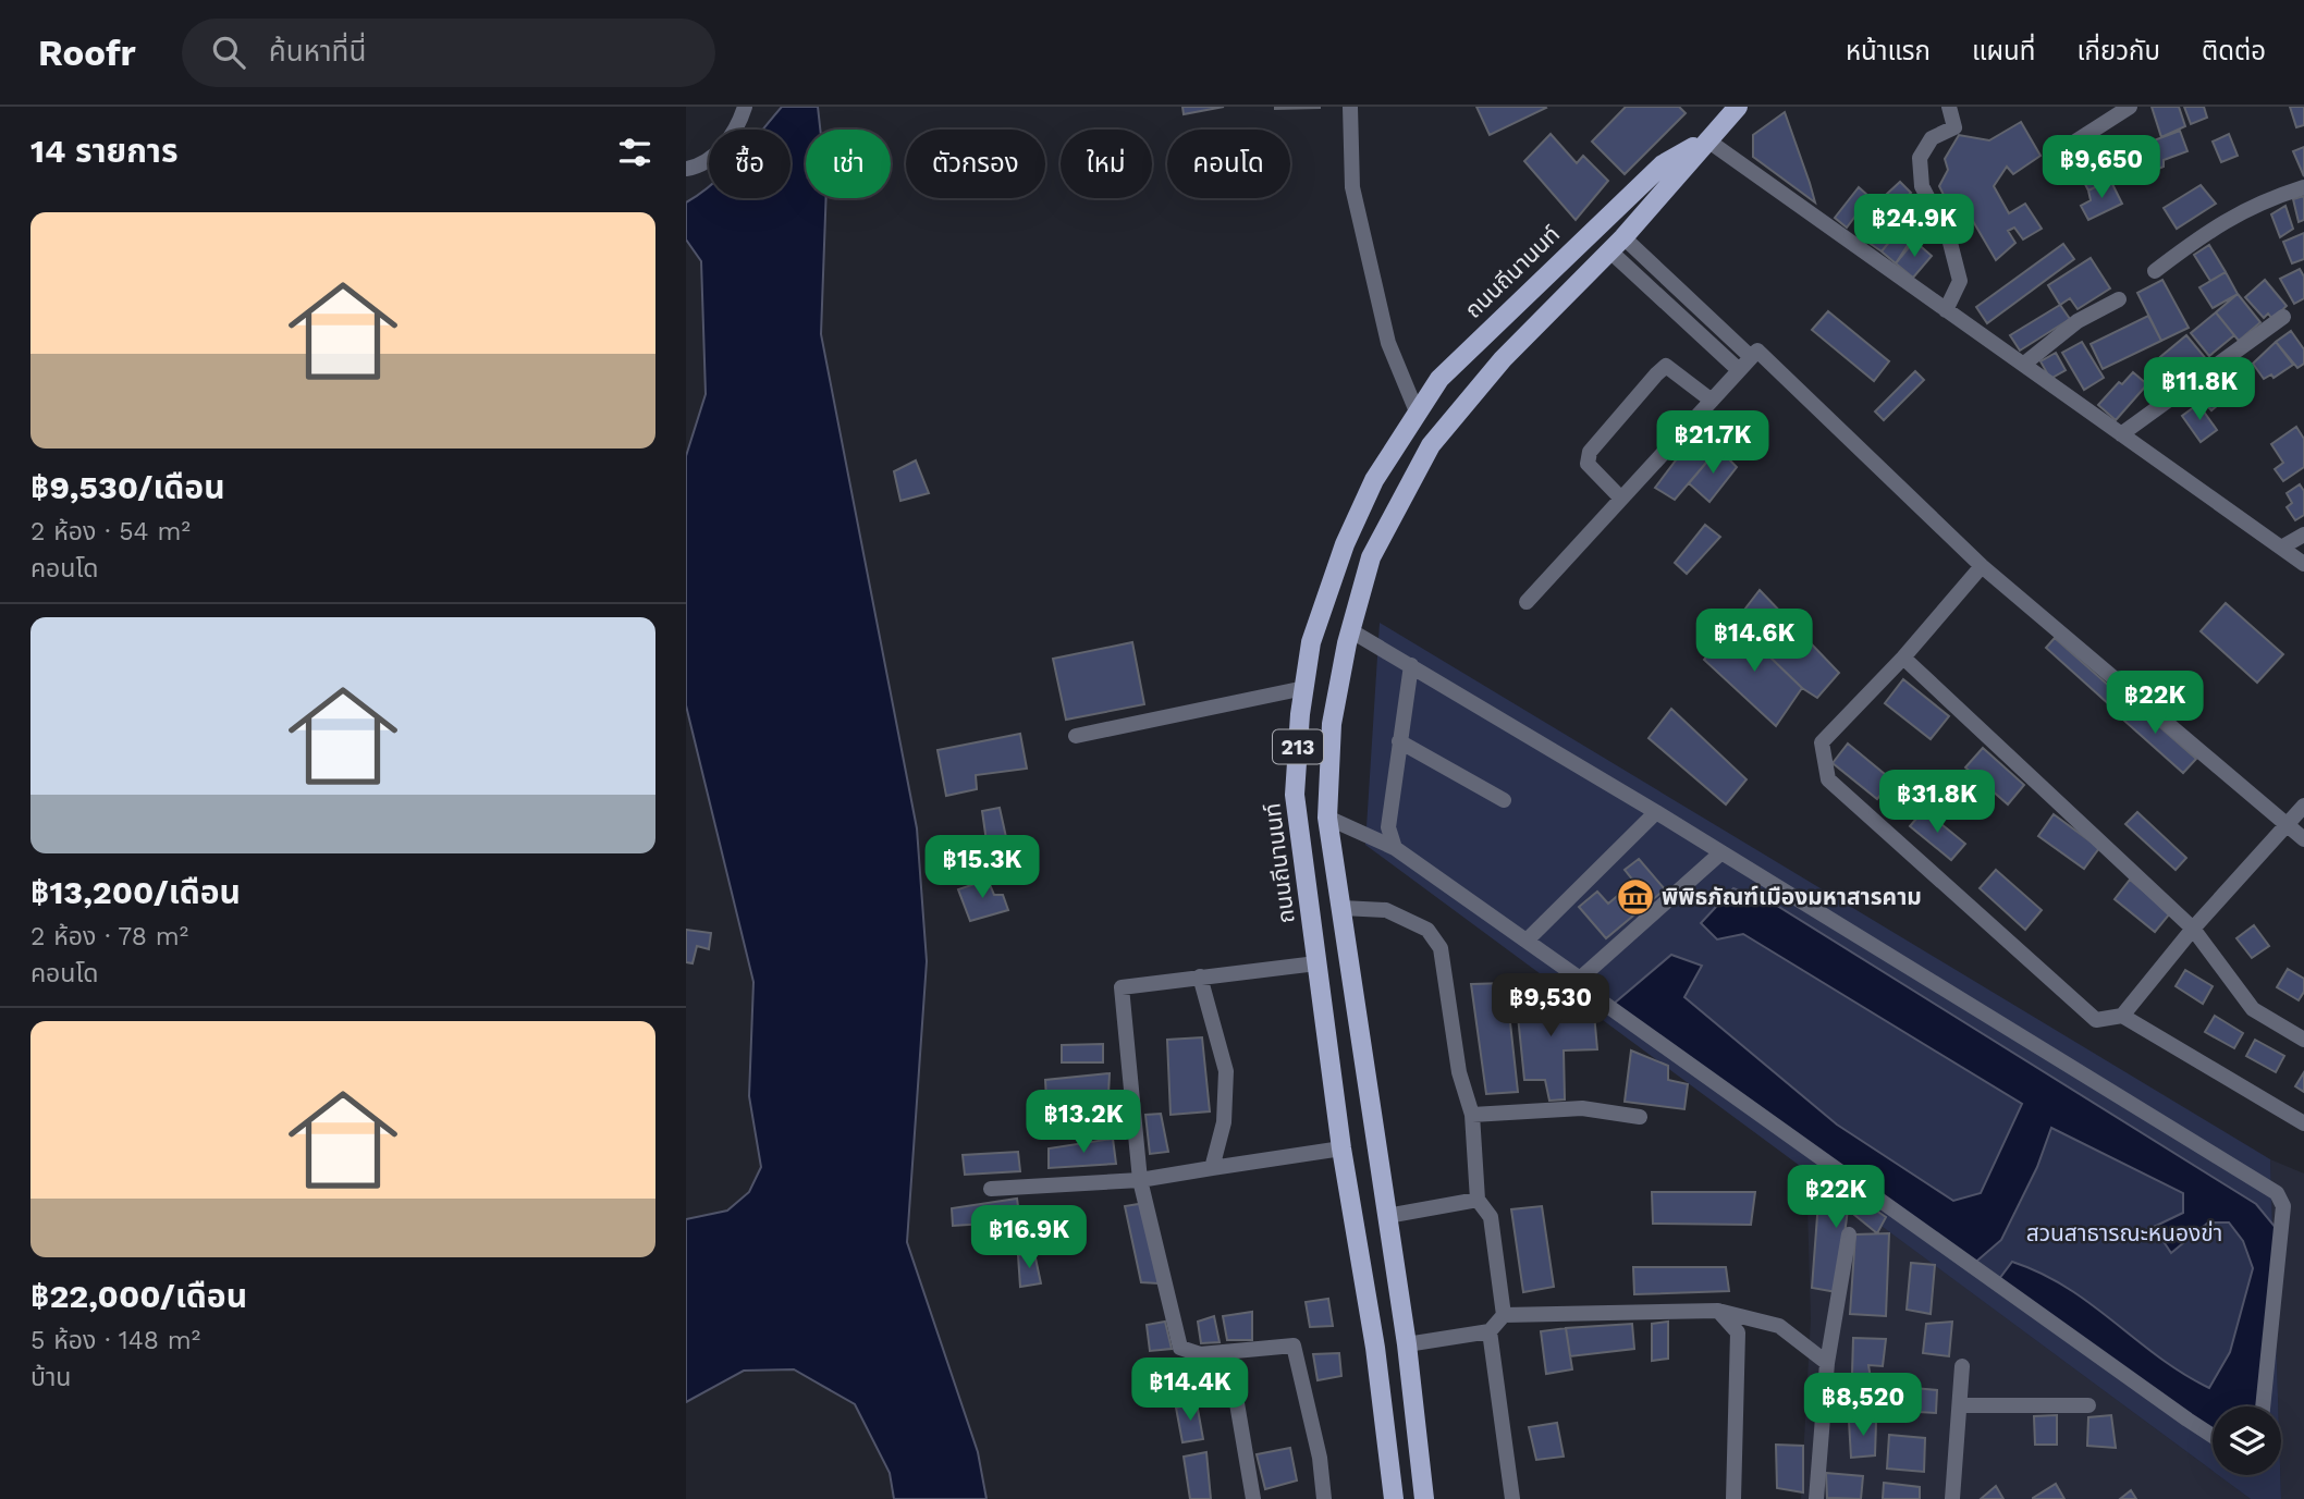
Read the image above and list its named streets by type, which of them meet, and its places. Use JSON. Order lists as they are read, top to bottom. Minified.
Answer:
{"streets":{"main road":["ถนนถีนานนท์","213"]},"parks":["สวนสาธารณะหนองข่า"],"places":{"museum":["พิพิธภัณฑ์เมืองมหาสารคาม"]},"page":{"header":"Roofr","search":"ค้นหาที่นี่","nav":["หน้าแรก","แผนที่","เกี่ยวกับ","ติดต่อ"],"heading":"14 รายการ","chip":["ซื้อ","เช่า","ตัวกรอง","ใหม่","คอนโด"],"price":["฿9,650","฿24.9K","฿11.8K","฿21.7K","฿14.6K","฿22K","฿31.8K","฿15.3K","฿9,530","฿13.2K","฿22K","฿16.9K","฿14.4K","฿8,520"],"list":[{"name":"฿9,530/เดือน","note":"2 ห้อง · 54 m² · คอนโด"},{"name":"฿13,200/เดือน","note":"2 ห้อง · 78 m² · คอนโด"},{"name":"฿22,000/เดือน","note":"5 ห้อง · 148 m² · บ้าน"}]}}
